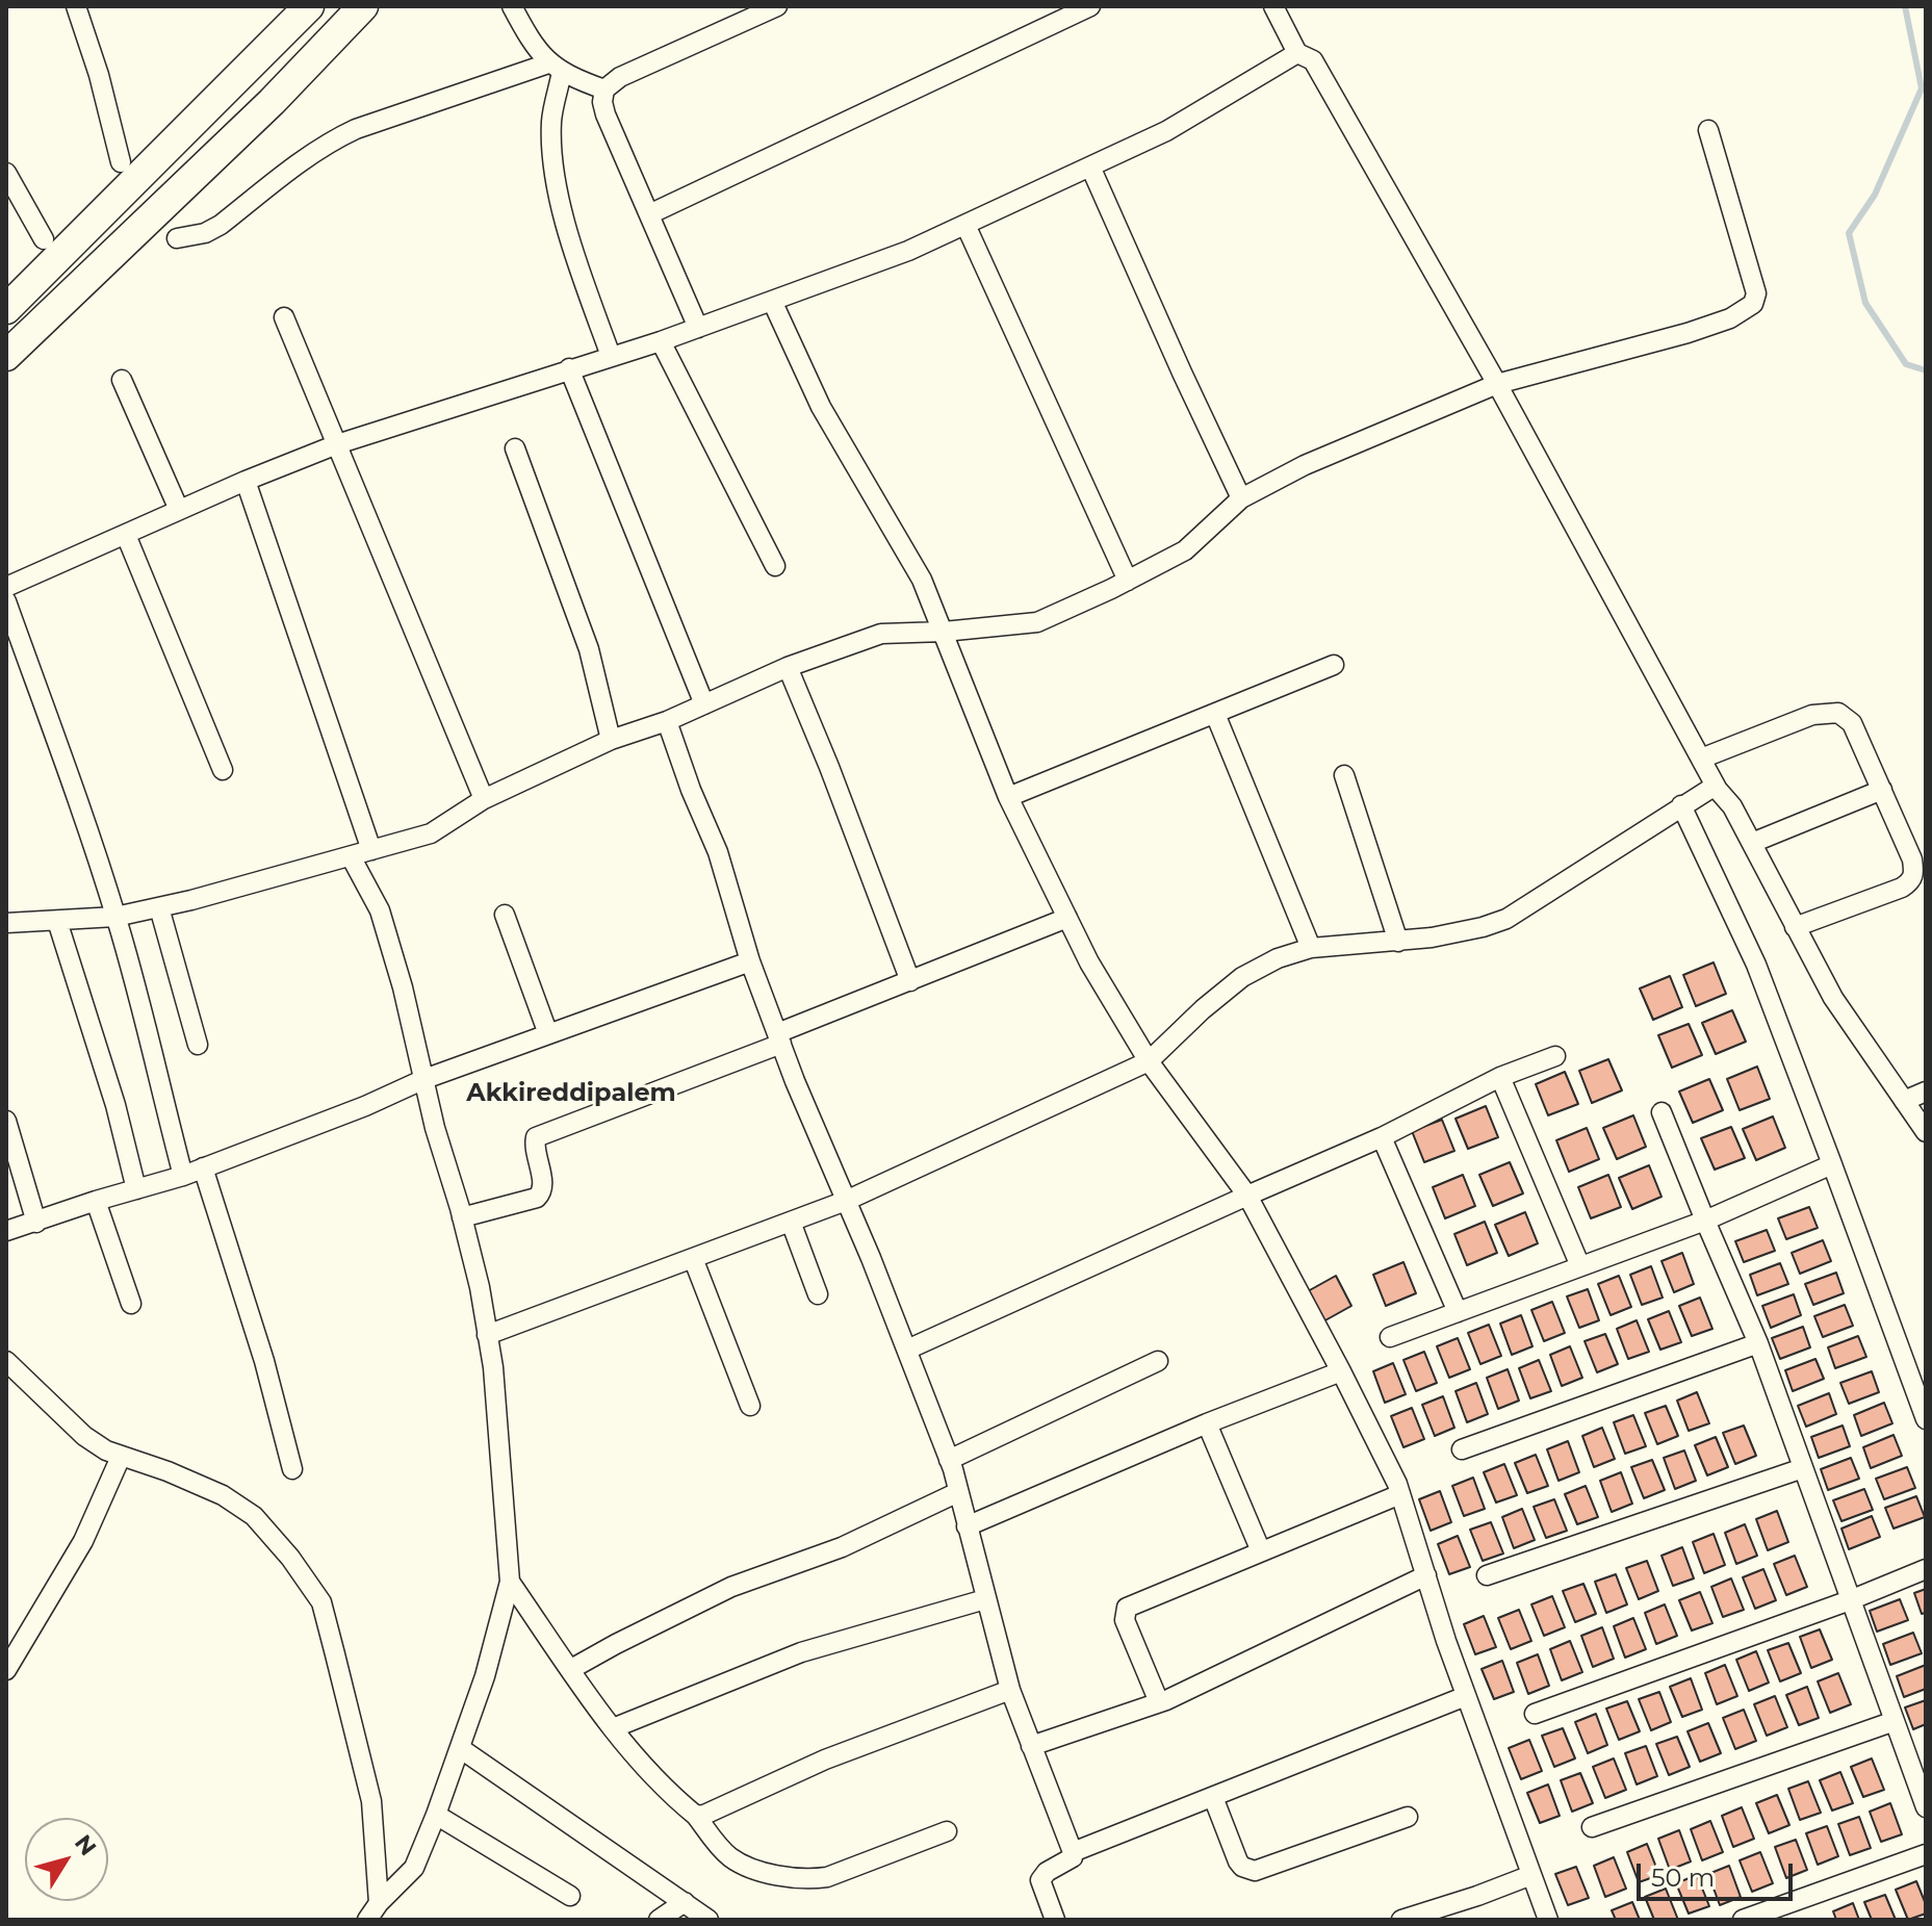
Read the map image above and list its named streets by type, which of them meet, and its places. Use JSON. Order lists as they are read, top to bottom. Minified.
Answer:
{"districts":["Akkireddipalem"],"scale_bar":"50 m","north":"top right"}
